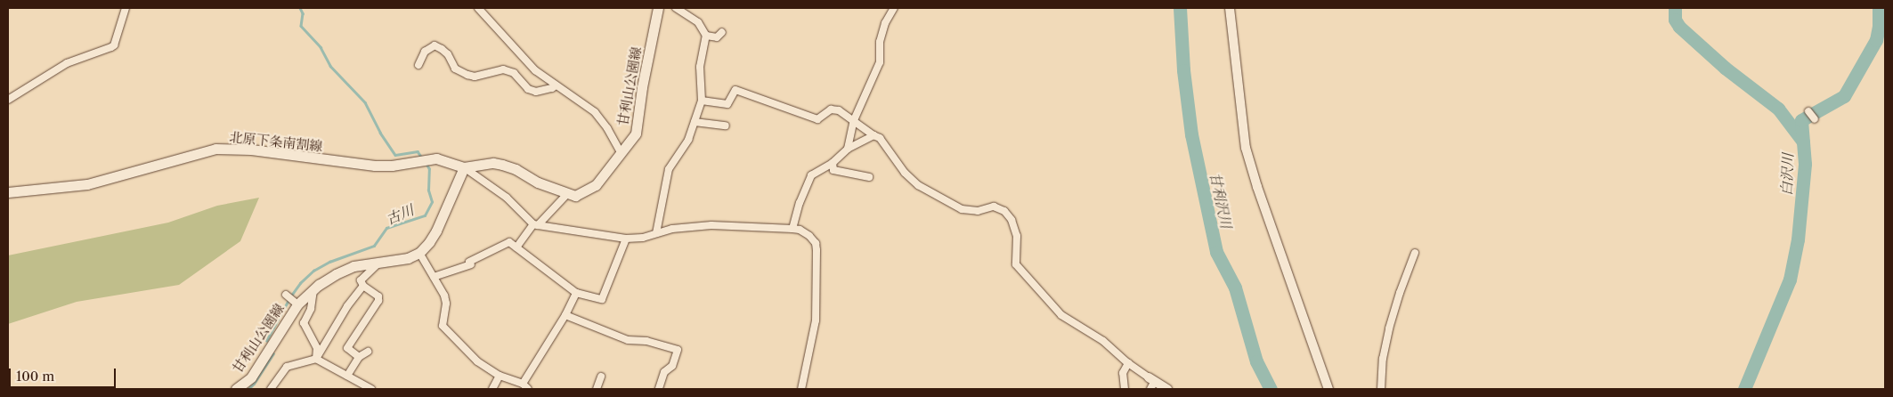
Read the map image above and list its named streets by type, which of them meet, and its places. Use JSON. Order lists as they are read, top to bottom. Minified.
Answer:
{"streets":{"main road":["甘利山公園線","北原下条南割線"]},"water":["白沢川","甘利沢川","古川"],"scale_bar":"100 m"}
